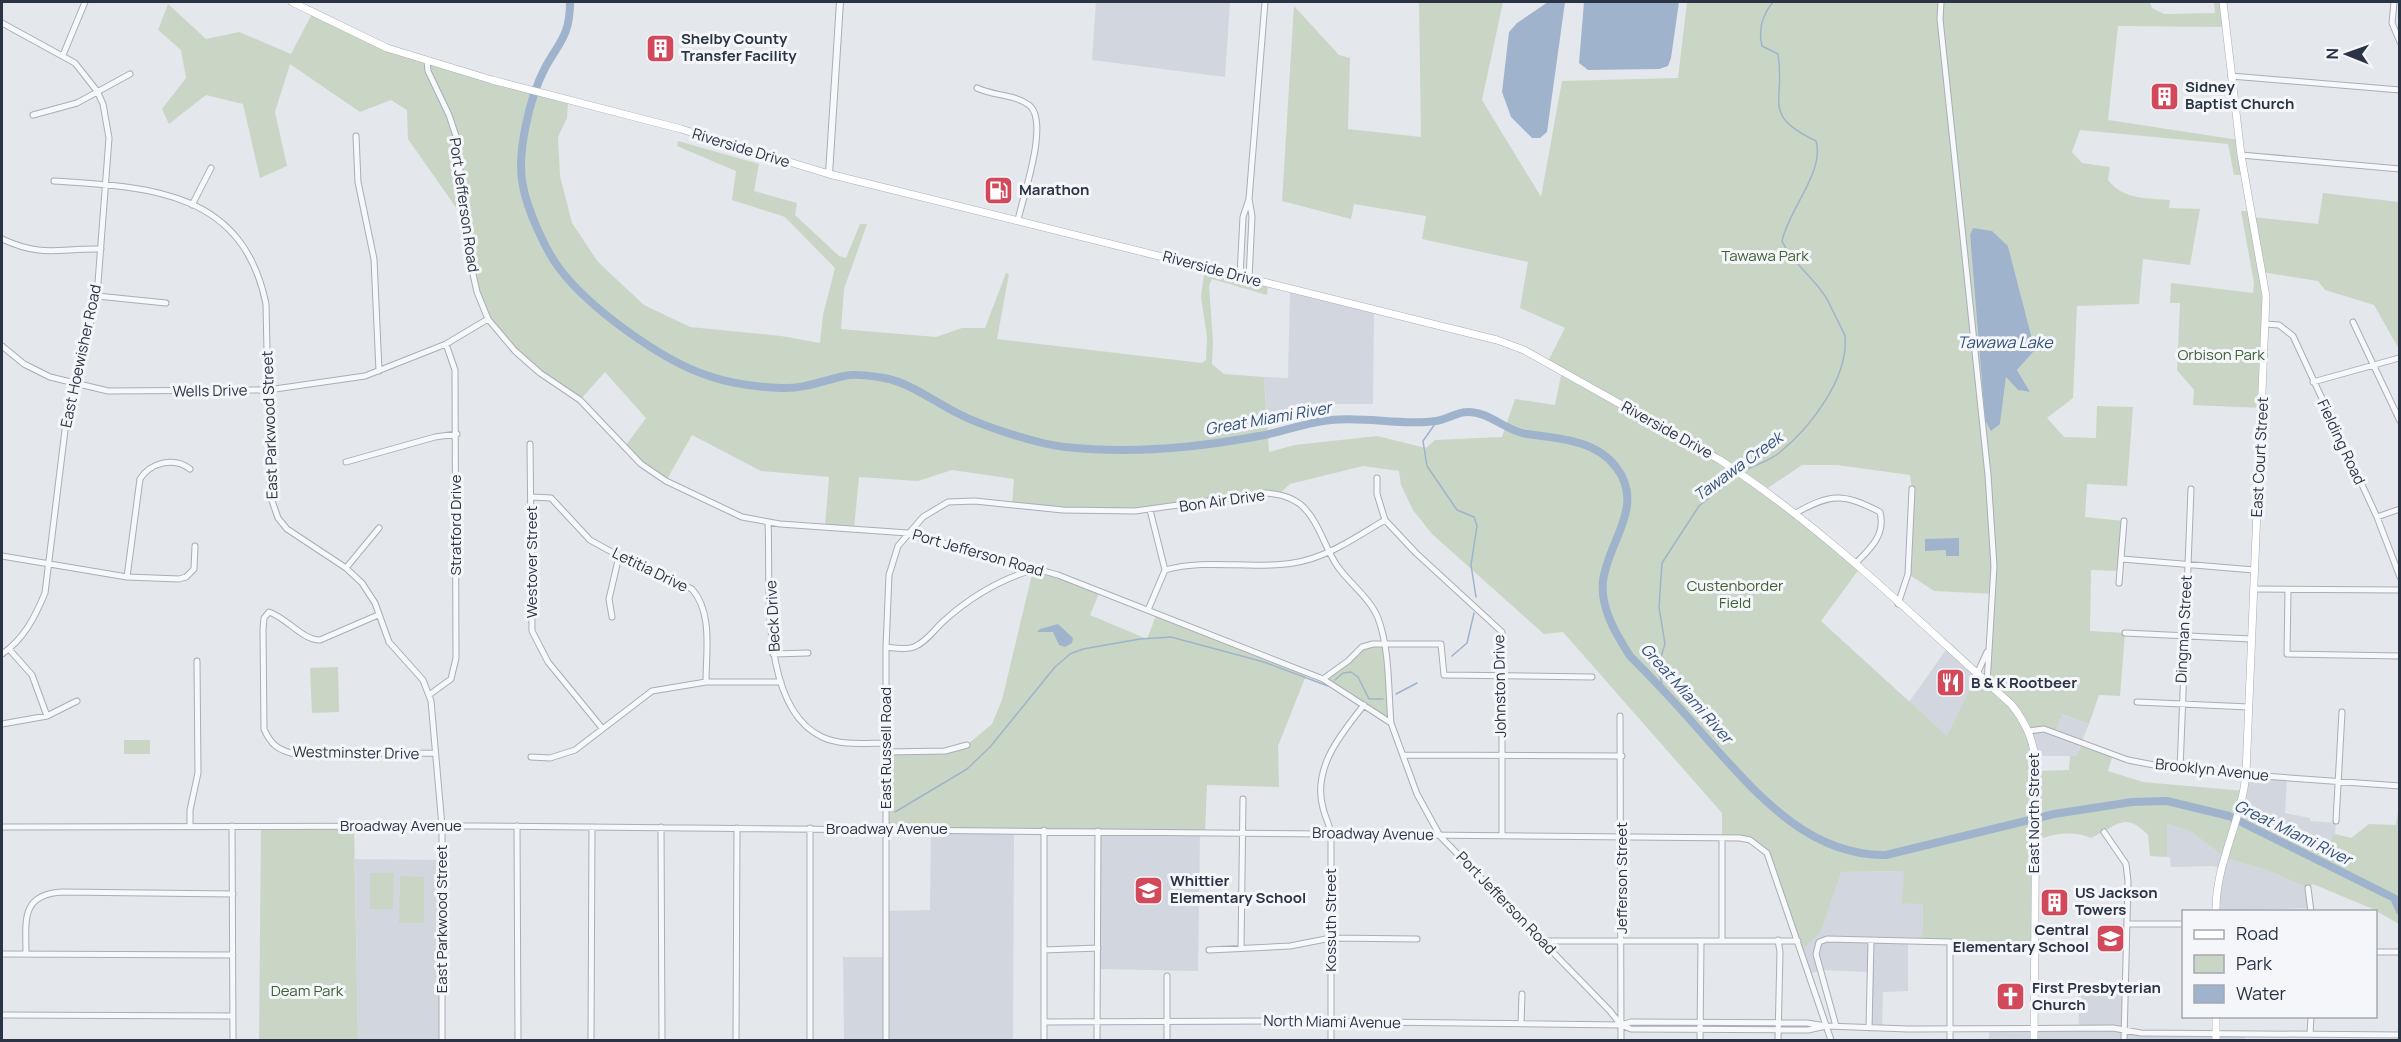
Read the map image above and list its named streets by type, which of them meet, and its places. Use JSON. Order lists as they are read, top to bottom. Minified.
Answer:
{"streets":{"main road":["Riverside Drive","East Court Street","East North Street"],"street":["Port Jefferson Road","East Hoewisher Road","Wells Drive","East Parkwood Street","Fielding Road","Bon Air Drive","Stratford Drive","Westover Street","Letitia Drive","Beck Drive","Dingman Street","Johnston Drive","East Russell Road","Westminster Drive","Brooklyn Avenue","Broadway Avenue","Jefferson Street","Kossuth Street","North Miami Avenue"]},"crossings":[["Riverside Drive","Port Jefferson Road"],["Riverside Drive","Brooklyn Avenue"],["Riverside Drive","East North Street"],["Port Jefferson Road","Wells Drive"],["Port Jefferson Road","Bon Air Drive"],["Port Jefferson Road","Beck Drive"],["Port Jefferson Road","East Russell Road"],["Port Jefferson Road","Broadway Avenue"],["Port Jefferson Road","Jefferson Street"],["Port Jefferson Road","Kossuth Street"],["Port Jefferson Road","North Miami Avenue"],["East Hoewisher Road","Wells Drive"],["East Hoewisher Road","East Parkwood Street"],["Wells Drive","East Parkwood Street"],["Wells Drive","Stratford Drive"],["East Parkwood Street","Stratford Drive"],["East Parkwood Street","Westminster Drive"],["East Parkwood Street","Broadway Avenue"],["Fielding Road","East Court Street"],["East Court Street","Brooklyn Avenue"],["Bon Air Drive","East Russell Road"],["Westover Street","Letitia Drive"],["Beck Drive","East Russell Road"],["Dingman Street","Brooklyn Avenue"],["Johnston Drive","Broadway Avenue"],["East Russell Road","Broadway Avenue"],["Brooklyn Avenue","East North Street"],["East North Street","North Miami Avenue"],["Broadway Avenue","Jefferson Street"],["Broadway Avenue","Kossuth Street"],["Jefferson Street","North Miami Avenue"],["Kossuth Street","North Miami Avenue"]],"water":["Tawawa Lake","Great Miami River","Tawawa Creek"],"parks":["Tawawa Park","Orbison Park","Custenborder Field","Deam Park"],"places":{"building":["Shelby County Transfer Facility","Sidney Baptist Church","US Jackson Towers"],"fuel station":["Marathon"],"restaurant":["B & K Rootbeer"],"school or university":["Whittier Elementary School","Central Elementary School"],"church":["First Presbyterian Church"]},"legend":["Road","Park","Water"],"north":"left"}
